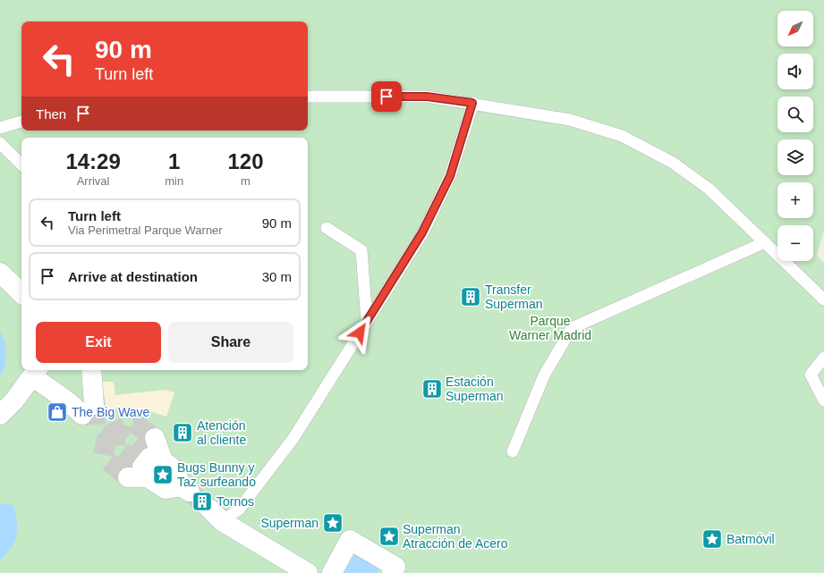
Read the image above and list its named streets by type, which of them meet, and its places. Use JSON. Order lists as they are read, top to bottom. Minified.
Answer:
{"parks":["Parque Warner Madrid"],"places":{"building":["Transfer Superman","Estación Superman","Atención al cliente","Tornos"],"shop":["The Big Wave"],"place":["Bugs Bunny y Taz surfeando","Superman","Superman Atracción de Acero","Batmóvil"]},"north":"bottom left","page":{"map_buttons":["+","−"],"turn":["90 m","Turn left"],"then":"Then","eta":["14:29","Arrival","1","min","120","m"],"list":[{"name":"Turn left","note":"Via Perimetral Parque Warner","value":"90 m"},{"name":"Arrive at destination","value":"30 m"}],"buttons":["Exit","Share"]}}
